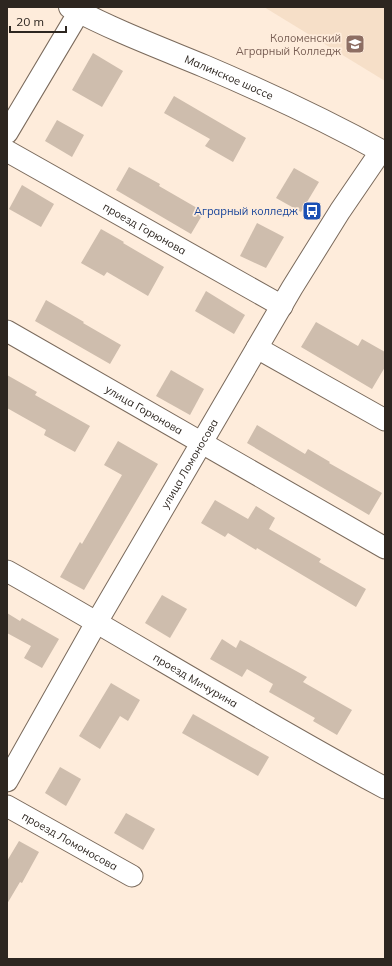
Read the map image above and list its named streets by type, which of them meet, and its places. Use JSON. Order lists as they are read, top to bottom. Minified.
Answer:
{"streets":{"main road":["Малинское шоссе"],"street":["проезд Горюнова","улица Горюнова","улица Ломоносова","проезд Мичурина","проезд Ломоносова"]},"crossings":[["Малинское шоссе","улица Ломоносова"],["проезд Горюнова","улица Ломоносова"],["улица Горюнова","улица Ломоносова"],["улица Ломоносова","проезд Мичурина"]],"places":{"school or university":["Коломенский Аграрный Колледж"],"bus stop":["Аграрный колледж"]},"scale_bar":"20 m"}
